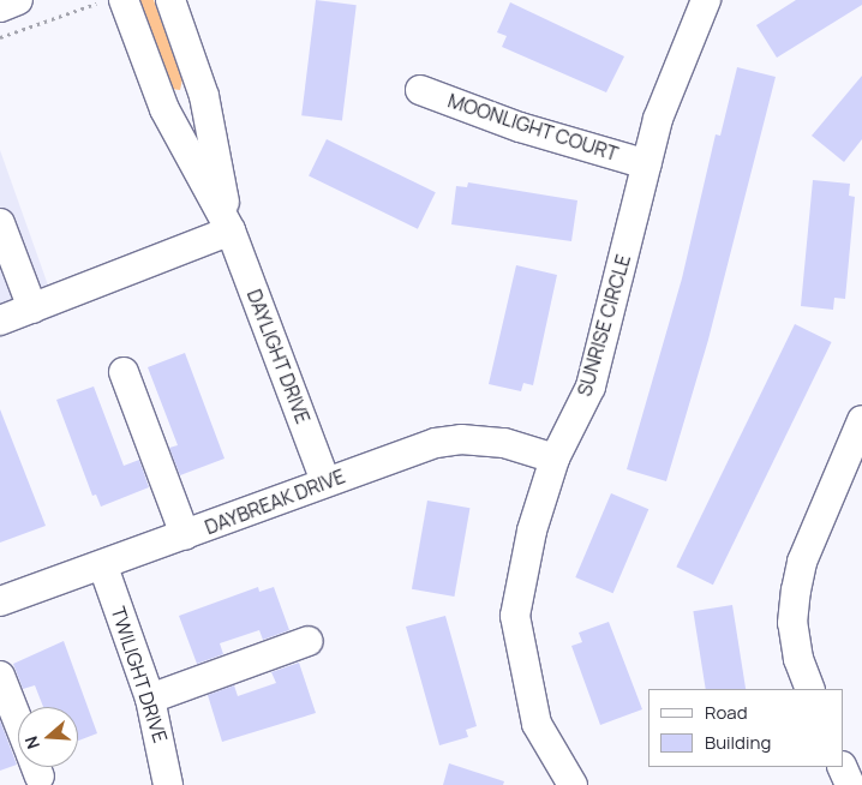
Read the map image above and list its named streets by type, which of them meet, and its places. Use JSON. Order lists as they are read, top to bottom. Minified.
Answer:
{"streets":{"street":["MOONLIGHT COURT","SUNRISE CIRCLE","DAYLIGHT DRIVE","DAYBREAK DRIVE","TWILIGHT DRIVE"]},"crossings":[["MOONLIGHT COURT","SUNRISE CIRCLE"],["SUNRISE CIRCLE","DAYBREAK DRIVE"],["DAYLIGHT DRIVE","DAYBREAK DRIVE"],["DAYBREAK DRIVE","TWILIGHT DRIVE"]],"legend":["Road","Building"],"north":"left"}
